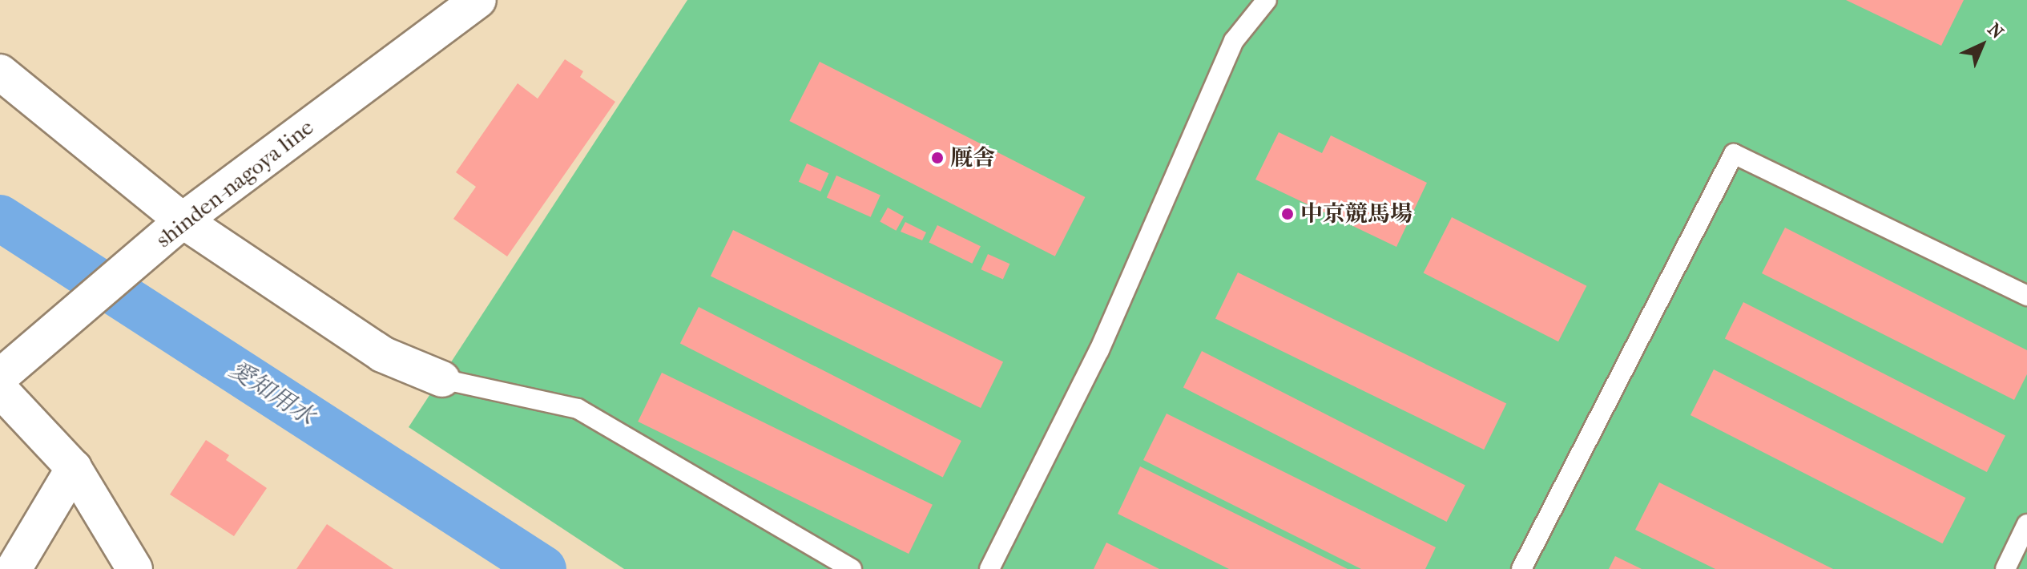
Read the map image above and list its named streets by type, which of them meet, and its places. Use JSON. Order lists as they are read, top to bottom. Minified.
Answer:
{"streets":{"main road":["shinden-nagoya line"]},"water":["愛知用水"],"places":["厩舎","中京競馬場"],"north":"top right"}
